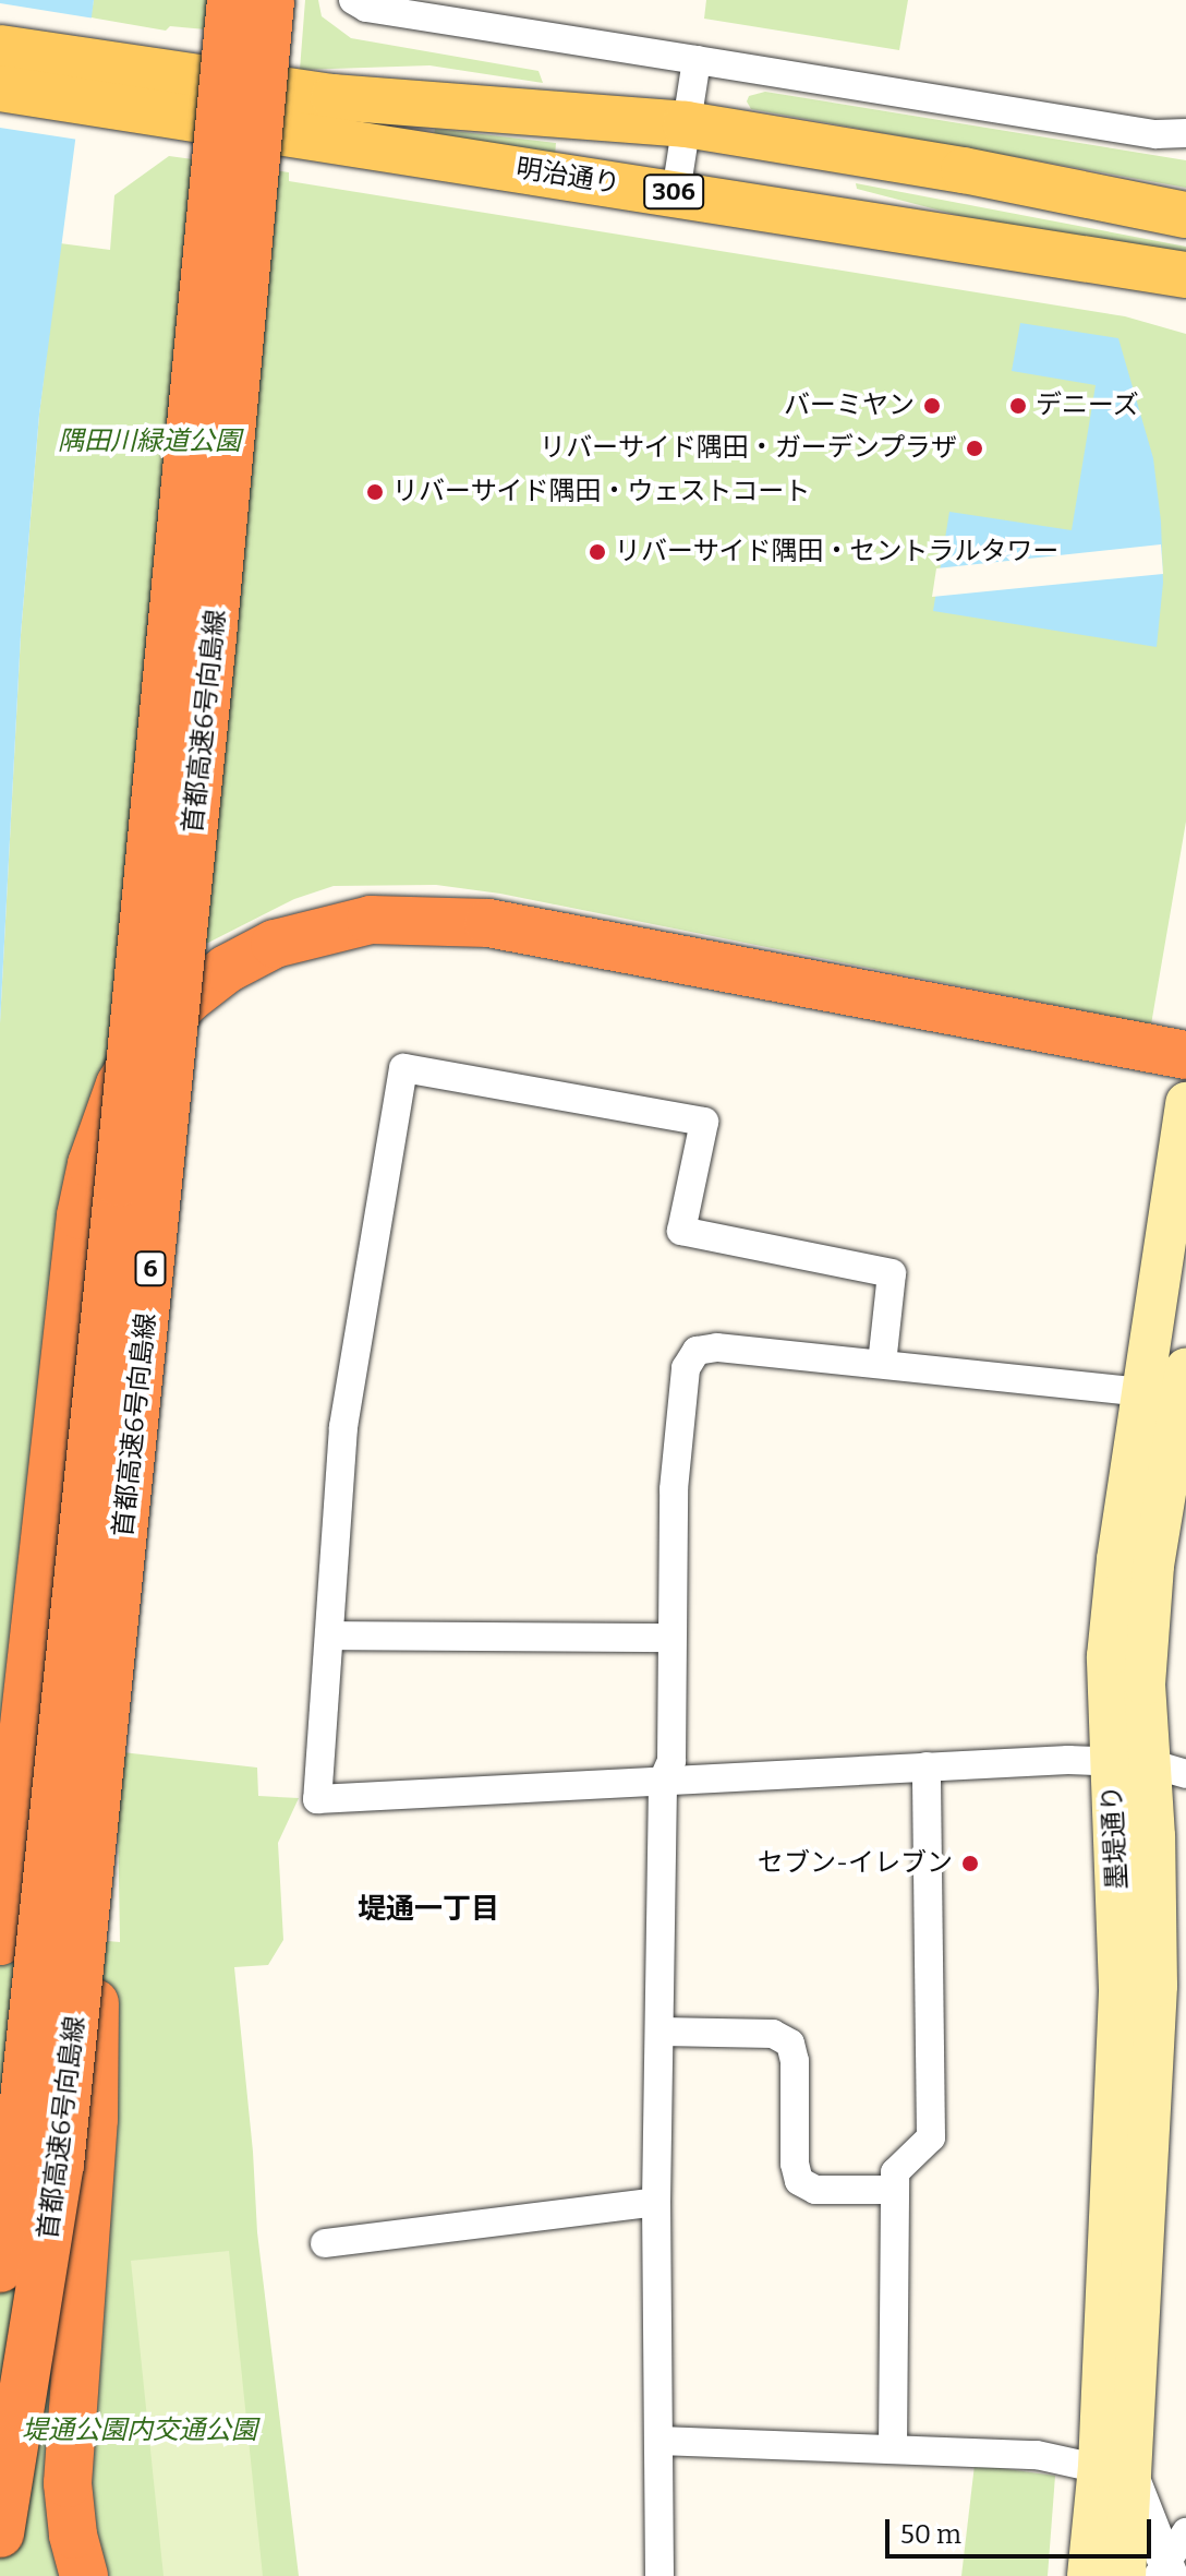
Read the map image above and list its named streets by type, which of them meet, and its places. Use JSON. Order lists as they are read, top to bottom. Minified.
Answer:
{"streets":{"highway":["首都高速6号向島線","6"],"main road":["明治通り","306","墨堤通り"]},"districts":["堤通一丁目"],"parks":["隅田川緑道公園","堤通公園内交通公園"],"places":["バーミヤン","デニーズ","リバーサイド隅田・ガーデンプラザ","リバーサイド隅田・ウェストコート","リバーサイド隅田・セントラルタワー","セブン-イレブン"],"scale_bar":"50 m"}
